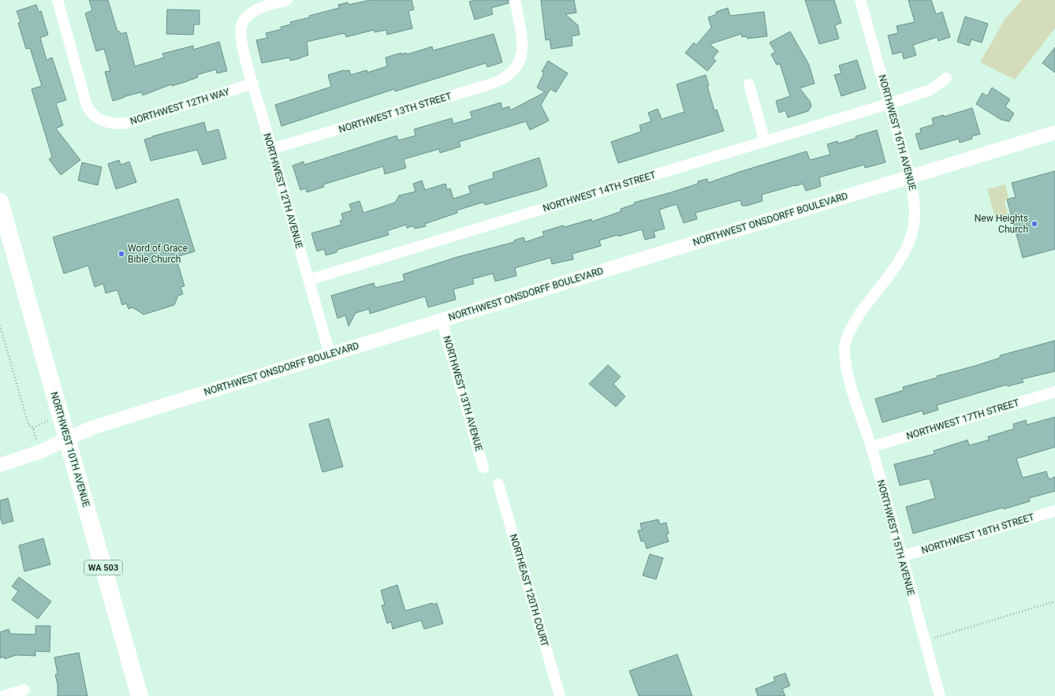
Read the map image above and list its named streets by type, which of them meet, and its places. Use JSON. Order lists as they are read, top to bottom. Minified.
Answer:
{"streets":{"main road":["NORTHWEST 10TH AVENUE","WA 503"],"street":["NORTHWEST 12TH WAY","NORTHWEST 13TH STREET","NORTHWEST 16TH AVENUE","NORTHWEST 12TH AVENUE","NORTHWEST 14TH STREET","NORTHWEST ONSDORFF BOULEVARD","NORTHWEST 13TH AVENUE","NORTHWEST 17TH STREET","NORTHWEST 18TH STREET","NORTHWEST 15TH AVENUE","NORTHEAST 120TH COURT"]},"crossings":[["NORTHWEST 12TH WAY","NORTHWEST 12TH AVENUE"],["NORTHWEST 13TH STREET","NORTHWEST 12TH AVENUE"],["NORTHWEST 16TH AVENUE","NORTHWEST 14TH STREET"],["NORTHWEST 16TH AVENUE","NORTHWEST ONSDORFF BOULEVARD"],["NORTHWEST 16TH AVENUE","NORTHWEST 15TH AVENUE"],["NORTHWEST 12TH AVENUE","NORTHWEST 14TH STREET"],["NORTHWEST 12TH AVENUE","NORTHWEST ONSDORFF BOULEVARD"],["NORTHWEST ONSDORFF BOULEVARD","NORTHWEST 13TH AVENUE"],["NORTHWEST ONSDORFF BOULEVARD","NORTHWEST 10TH AVENUE"],["NORTHWEST 17TH STREET","NORTHWEST 15TH AVENUE"],["NORTHWEST 18TH STREET","NORTHWEST 15TH AVENUE"]],"places":["New Heights Church","Word of Grace Bible Church"]}
